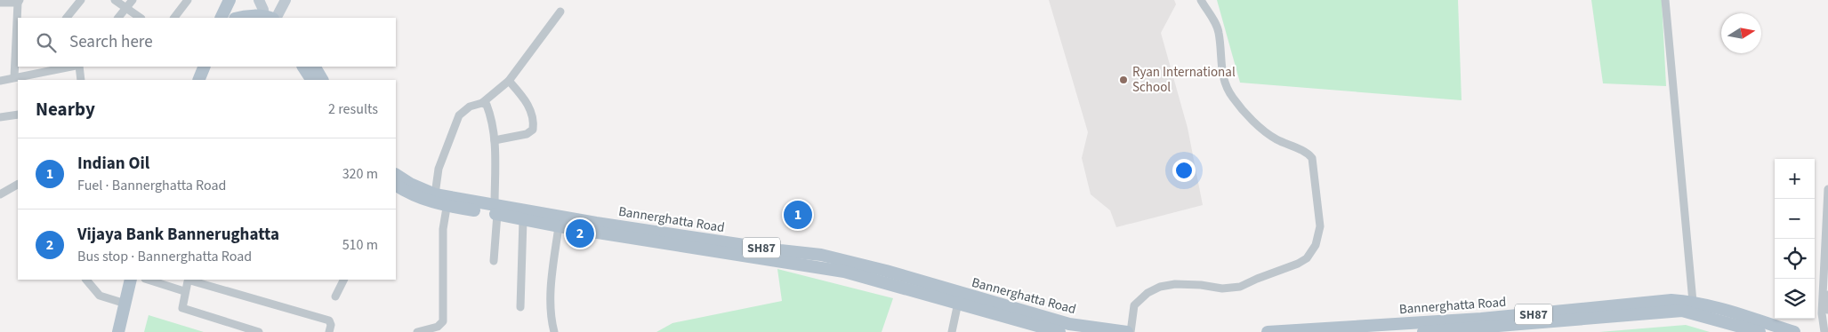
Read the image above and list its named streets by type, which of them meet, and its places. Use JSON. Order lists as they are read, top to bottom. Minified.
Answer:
{"streets":{"main road":["Bannerghatta Road","SH87"]},"places":["Ryan International School"],"north":"right","page":{"search":"Search here","heading":["Nearby","2 results"],"list":[{"mark":"1","name":"Indian Oil","note":"Fuel · Bannerghatta Road","value":"320 m"},{"mark":"2","name":"Vijaya Bank Bannerughatta","note":"Bus stop · Bannerghatta Road","value":"510 m"}],"map_buttons":["+","−"],"pins":["1","2"]}}
